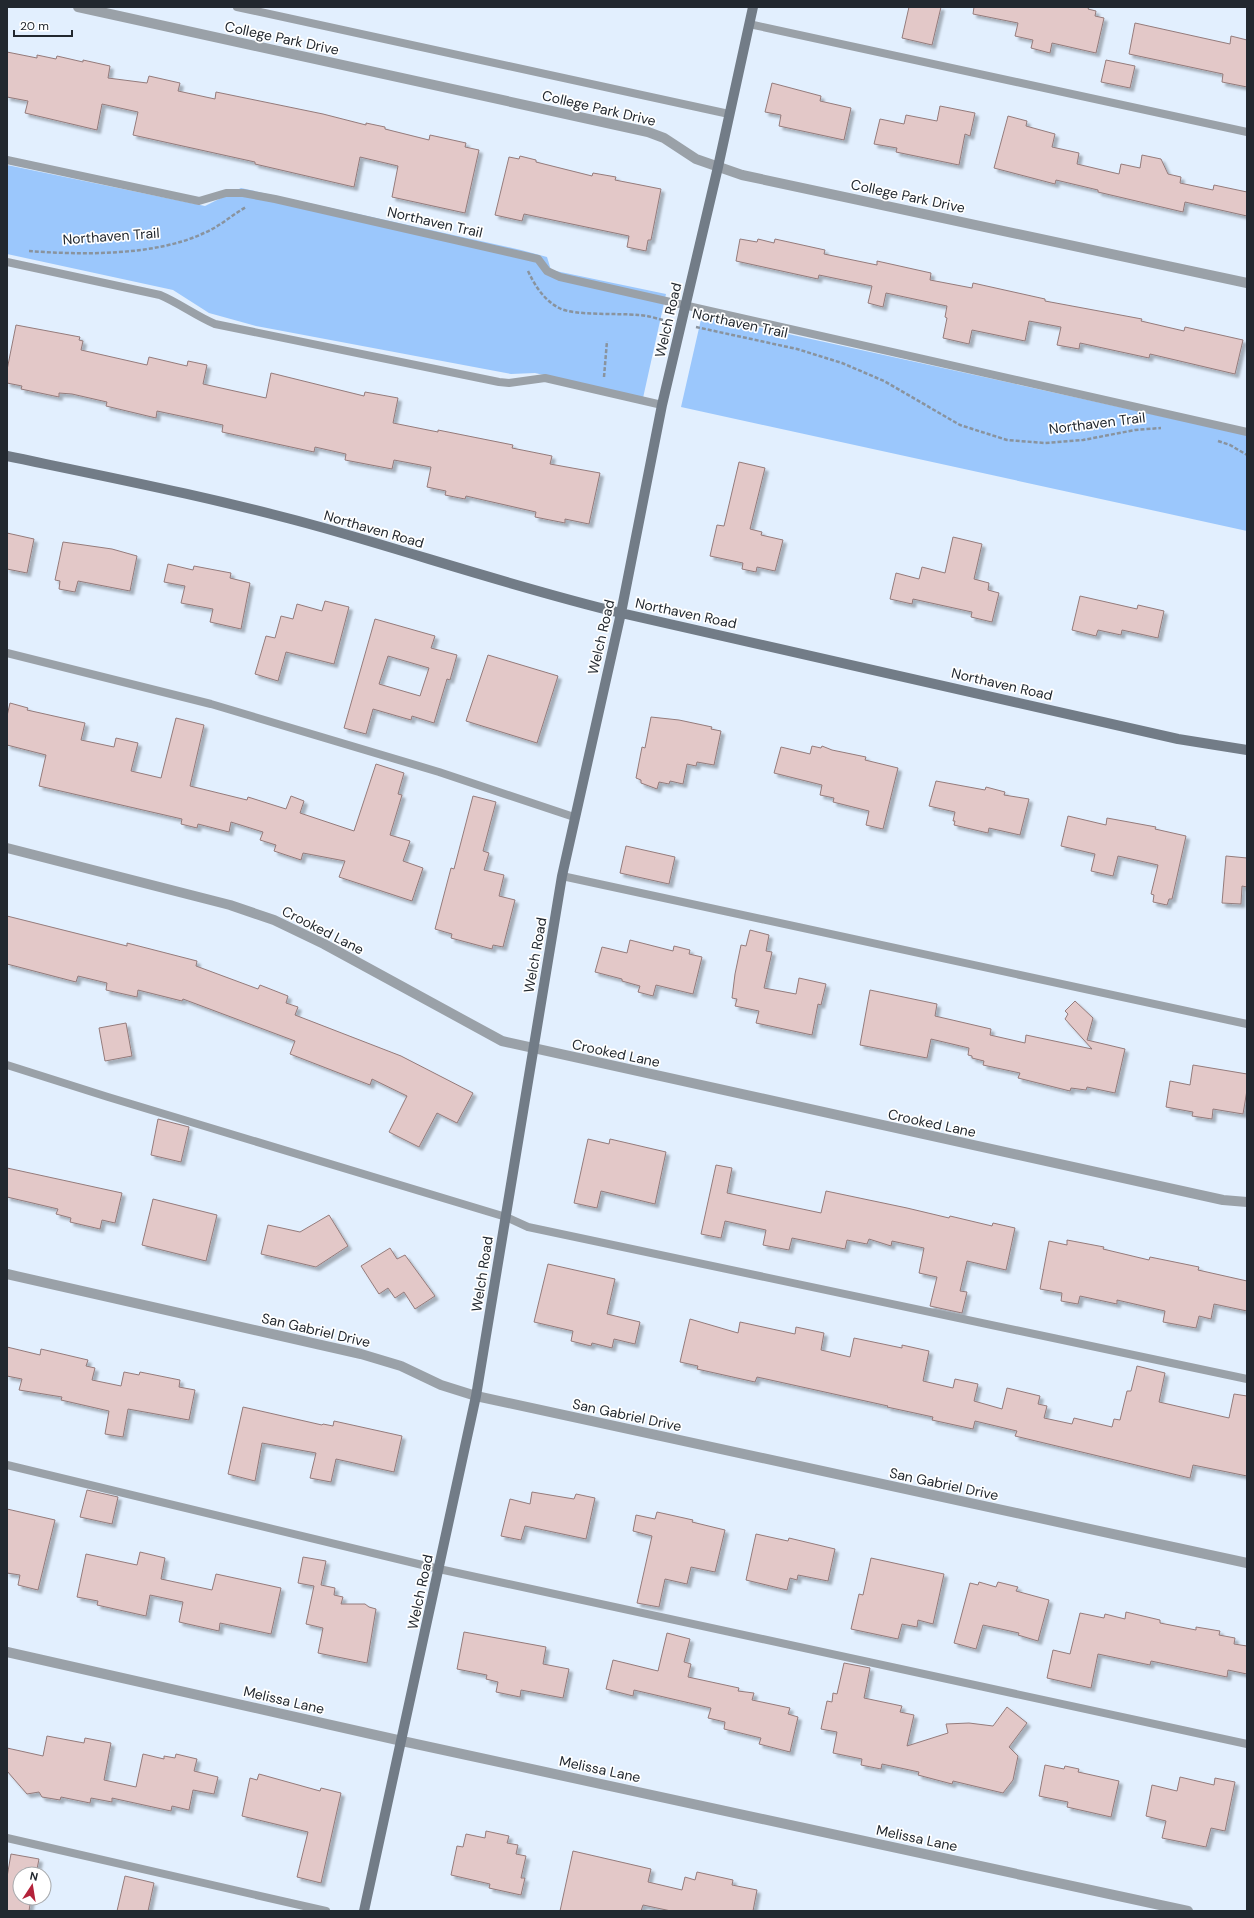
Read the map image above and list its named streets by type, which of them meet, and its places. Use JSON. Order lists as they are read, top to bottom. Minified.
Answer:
{"streets":{"street":["College Park Drive","Welch Road","Northaven Road","Crooked Lane","San Gabriel Drive","Melissa Lane"],"lane":["Northaven Trail"]},"crossings":[["College Park Drive","Welch Road"],["Northaven Trail","Welch Road"],["Welch Road","Northaven Road"],["Welch Road","Crooked Lane"],["Welch Road","San Gabriel Drive"],["Welch Road","Melissa Lane"]],"scale_bar":"20 m","north":"top"}
